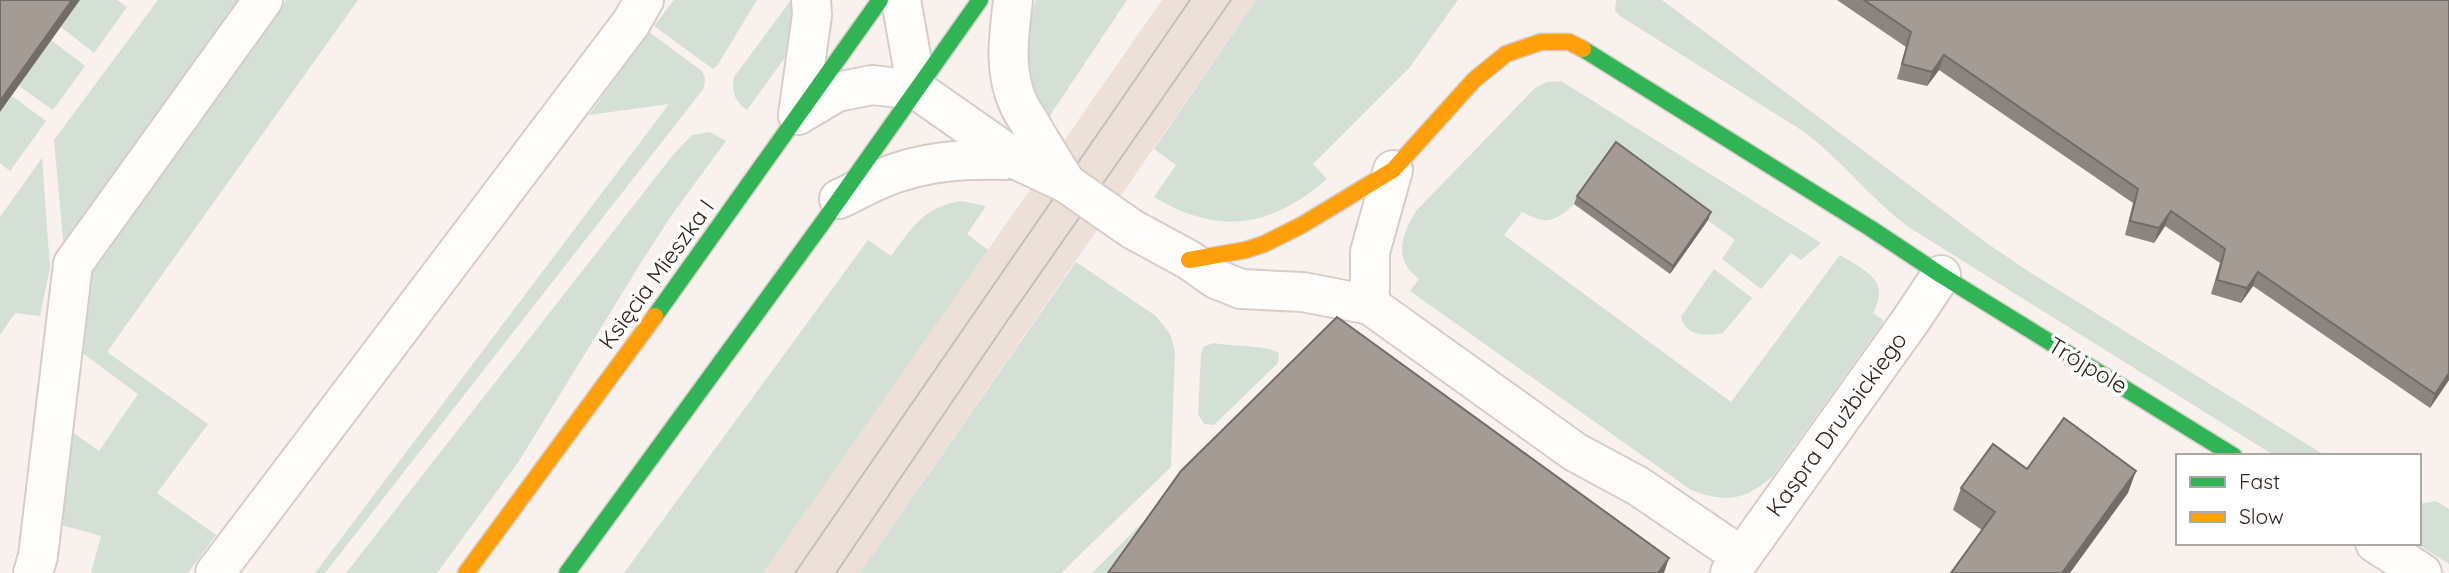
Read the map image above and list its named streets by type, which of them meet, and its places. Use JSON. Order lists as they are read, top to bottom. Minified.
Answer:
{"streets":{"street":["Księcia Mieszka I","Trójpole","Kaspra Drużbickiego"]},"crossings":[["Trójpole","Kaspra Drużbickiego"]],"legend":["Fast","Slow"]}
